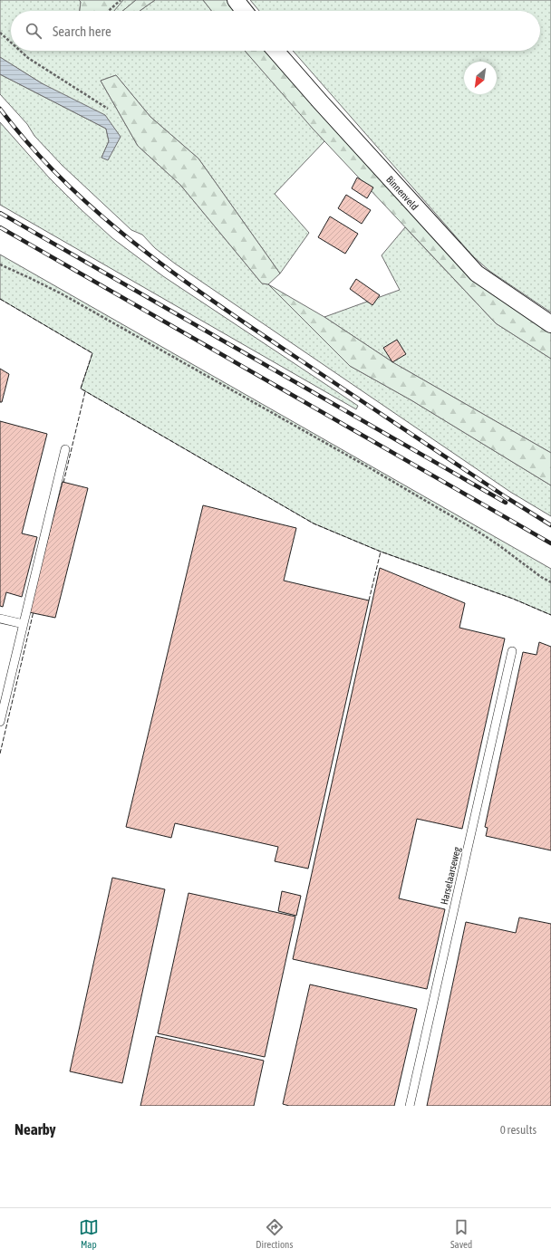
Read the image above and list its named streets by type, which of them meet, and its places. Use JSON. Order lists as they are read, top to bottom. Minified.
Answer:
{"streets":{"street":["Binnenveld"],"lane":["Harselaarseweg"]},"north":"bottom left","page":{"search":"Search here","heading":["Nearby","0 results"],"nav":["Map","Directions","Saved"]}}
